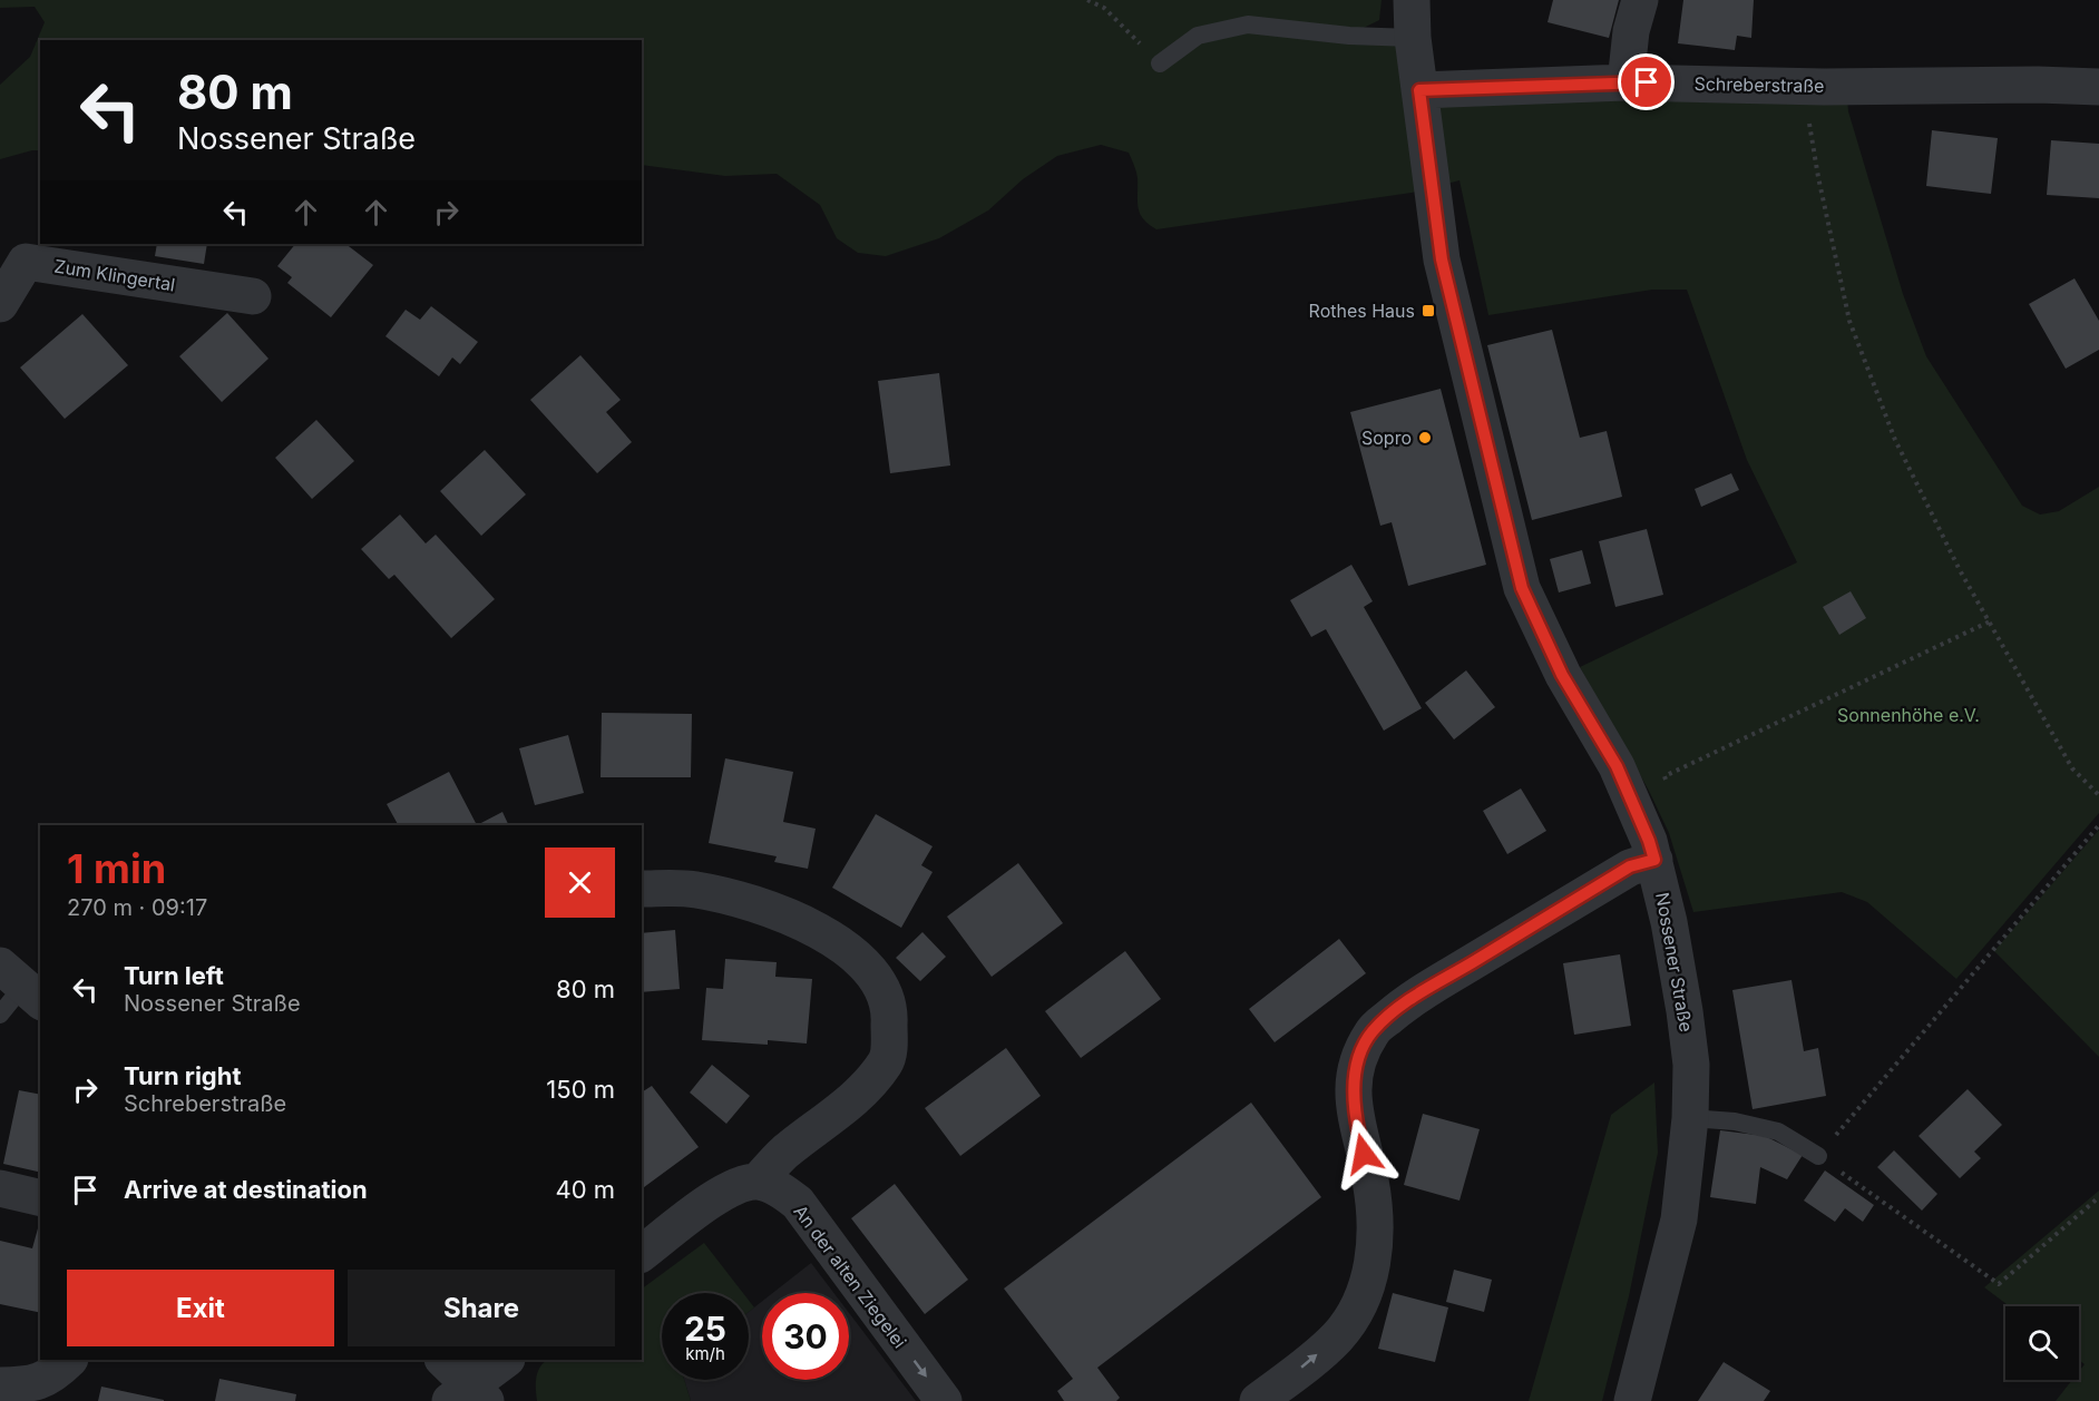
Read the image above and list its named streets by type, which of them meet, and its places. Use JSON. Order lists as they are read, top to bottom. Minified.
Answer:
{"streets":{"street":["Schreberstraße","Zum Klingertal","Nossener Straße","An der alten Ziegelei"]},"crossings":[["Schreberstraße","Nossener Straße"]],"one_way":["An der alten Ziegelei"],"parks":["Sonnenhöhe e.V."],"places":{"transit":["Rothes Haus"],"other":["Sopro"]},"page":{"turn":["80 m","Nossener Straße"],"heading":["1 min","270 m · 09:17"],"list":[{"name":"Turn left","note":"Nossener Straße","value":"80 m"},{"name":"Turn right","note":"Schreberstraße","value":"150 m"},{"name":"Arrive at destination","value":"40 m"}],"buttons":["Exit","Share"],"speed":"25 km/h","limit":"30"}}
